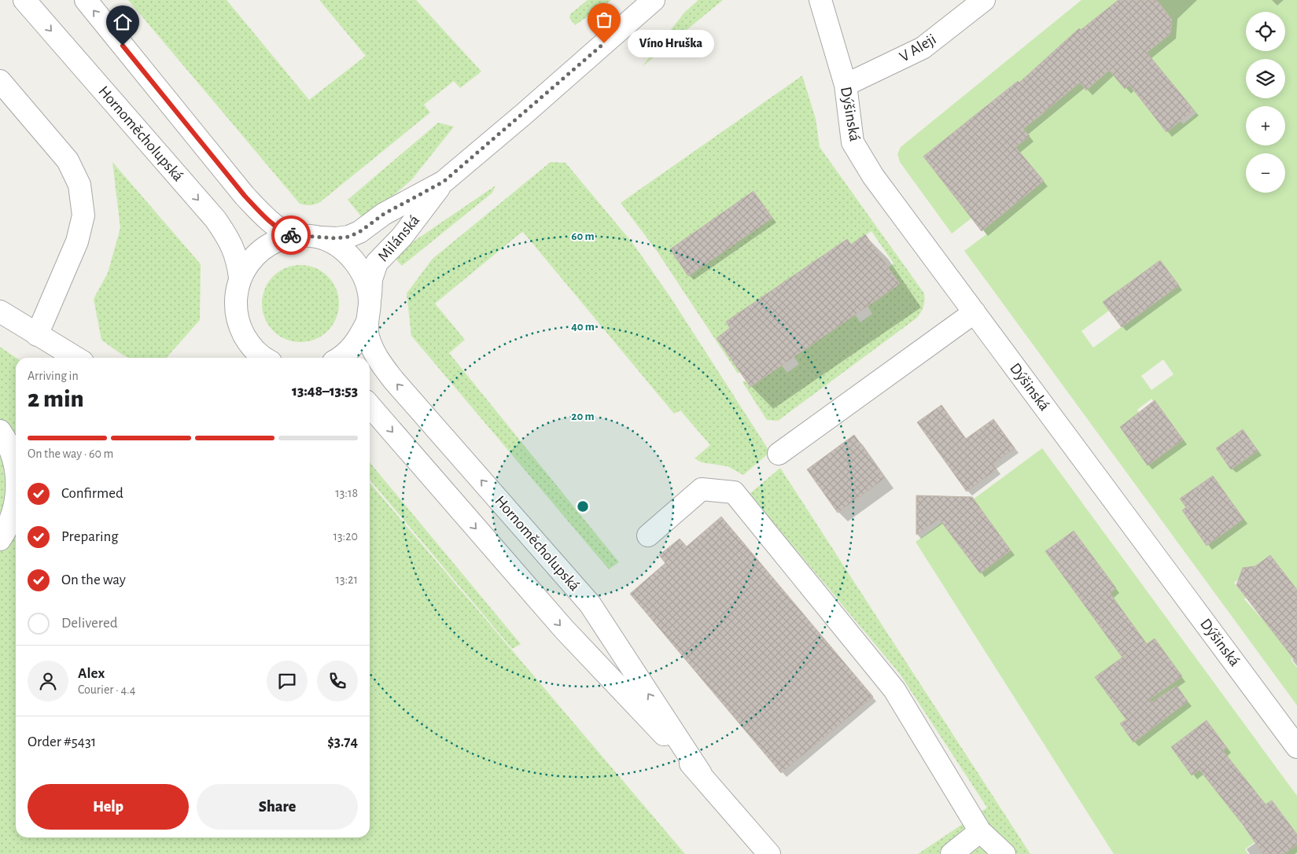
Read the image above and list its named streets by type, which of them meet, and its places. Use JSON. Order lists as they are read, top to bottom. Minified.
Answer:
{"streets":{"street":["V Aleji","Dýšinská","Hornoměcholupská","Milánská"]},"crossings":[["V Aleji","Dýšinská"],["Hornoměcholupská","Milánská"]],"places":["Víno Hruška"],"page":{"map_buttons":["+","−"],"bubble":"Víno Hruška","heading":["2 min","Arriving in","13:48–13:53"],"panel":["Alex","Courier · 4.4","Order #5431","$3.74"],"bar":"On the way · 60 m","list":[["Confirmed","13:18"],["Preparing","13:20"],["On the way","13:21"],"Delivered"],"buttons":["Help","Share"]},"rings":["60 m","40 m","20 m"]}
